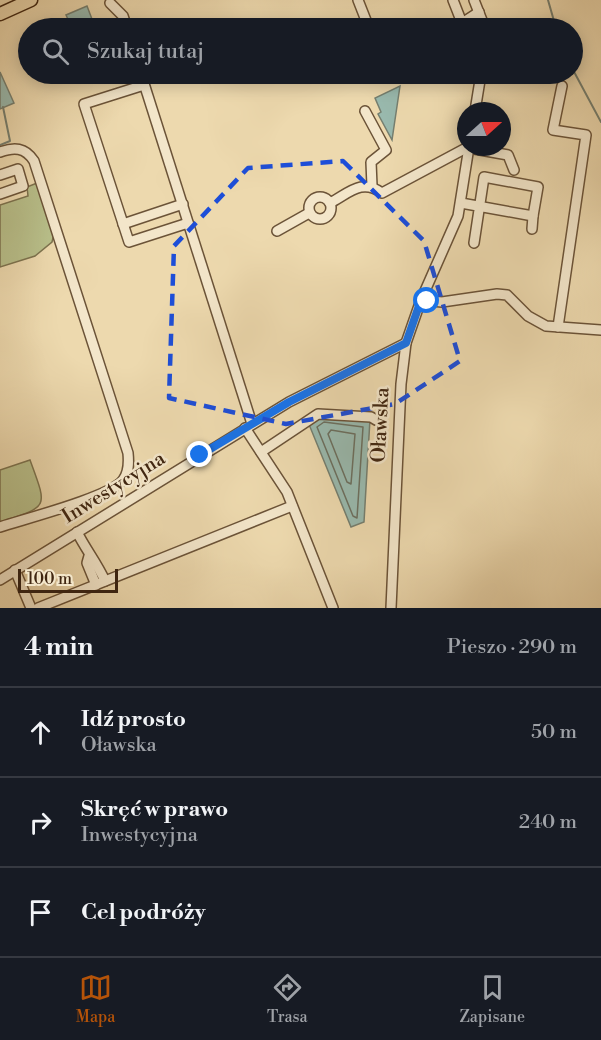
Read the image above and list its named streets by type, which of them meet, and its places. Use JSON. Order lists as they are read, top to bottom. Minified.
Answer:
{"streets":{"street":["Oławska","Inwestycyjna"]},"crossings":[["Oławska","Inwestycyjna"]],"scale_bar":"100 m","north":"right","page":{"search":"Szukaj tutaj","scale":"100 m","heading":["4 min","Pieszo · 290 m"],"list":[["Idź prosto","Oławska","50 m"],["Skręć w prawo","Inwestycyjna","240 m"],"Cel podróży"],"nav":["Mapa","Trasa","Zapisane"]}}
